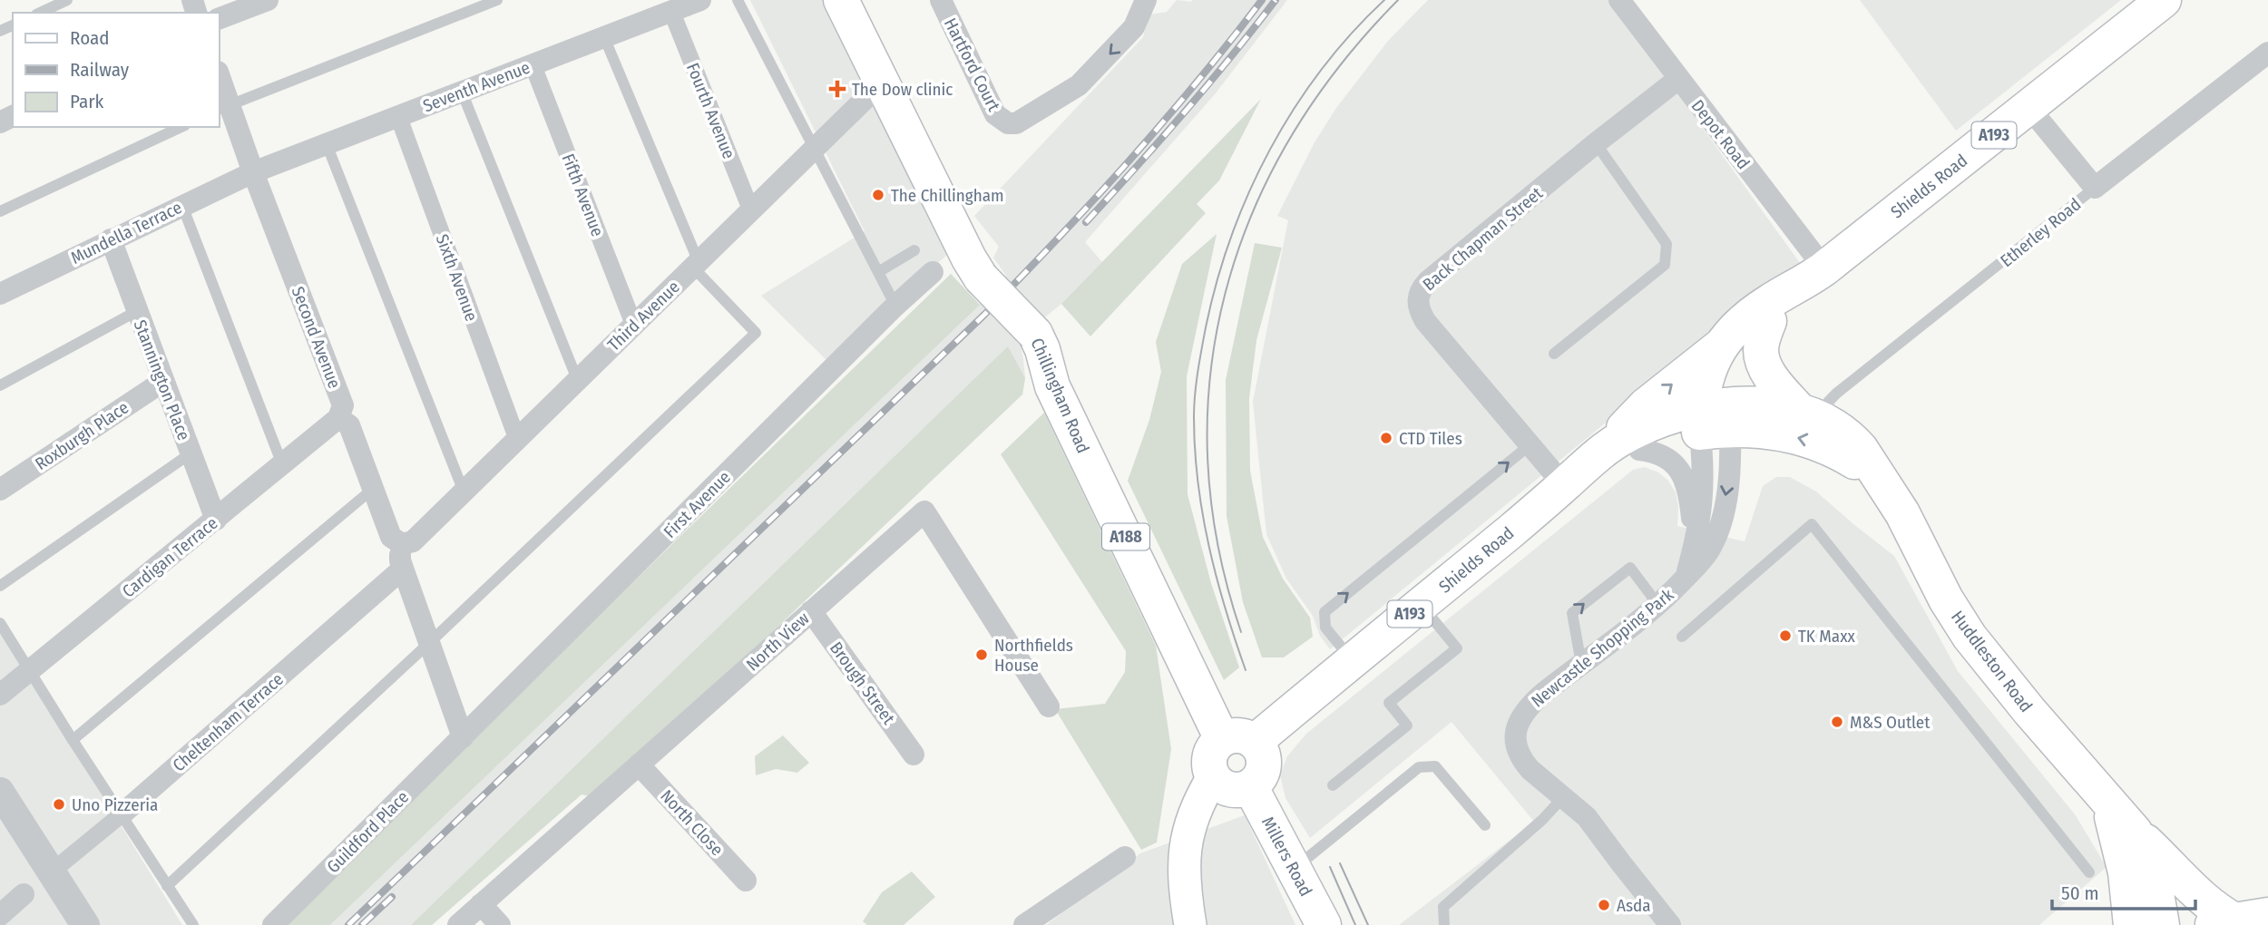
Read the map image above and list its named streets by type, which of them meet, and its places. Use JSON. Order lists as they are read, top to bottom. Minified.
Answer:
{"streets":{"main road":["A193","Shields Road","Chillingham Road","A188","Huddleston Road","Millers Road"],"street":["Hartford Court","Seventh Avenue","Fourth Avenue","Depot Road","Fifth Avenue","Mundella Terrace","Etherley Road","Back Chapman Street","Sixth Avenue","Third Avenue","Second Avenue","Stannington Place","Roxburgh Place","First Avenue","Cardigan Terrace","North View","Newcastle Shopping Park","Brough Street","Cheltenham Terrace","North Close","Guildford Place"]},"crossings":[["Seventh Avenue","Fourth Avenue"],["Seventh Avenue","Fifth Avenue"],["Seventh Avenue","Mundella Terrace"],["Seventh Avenue","Sixth Avenue"],["Seventh Avenue","Second Avenue"],["Fourth Avenue","Third Avenue"],["Depot Road","Shields Road"],["Depot Road","Back Chapman Street"],["Shields Road","Back Chapman Street"],["Shields Road","Chillingham Road"],["Shields Road","Newcastle Shopping Park"],["Shields Road","Huddleston Road"],["Shields Road","Millers Road"],["Fifth Avenue","Third Avenue"],["Mundella Terrace","Second Avenue"],["Mundella Terrace","Stannington Place"],["Etherley Road","Huddleston Road"],["Sixth Avenue","Third Avenue"],["Third Avenue","Second Avenue"],["Third Avenue","Chillingham Road"],["Second Avenue","Cardigan Terrace"],["Stannington Place","Roxburgh Place"],["Stannington Place","Cardigan Terrace"],["Chillingham Road","Millers Road"],["First Avenue","Guildford Place"],["North View","Brough Street"],["North View","North Close"],["Newcastle Shopping Park","Huddleston Road"]],"places":{"health":["The Dow clinic"],"other":["The Chillingham","CTD Tiles","TK Maxx","Northfields House","M&S Outlet","Uno Pizzeria","Asda"]},"legend":["Road","Railway","Park"],"scale_bar":"50 m"}
